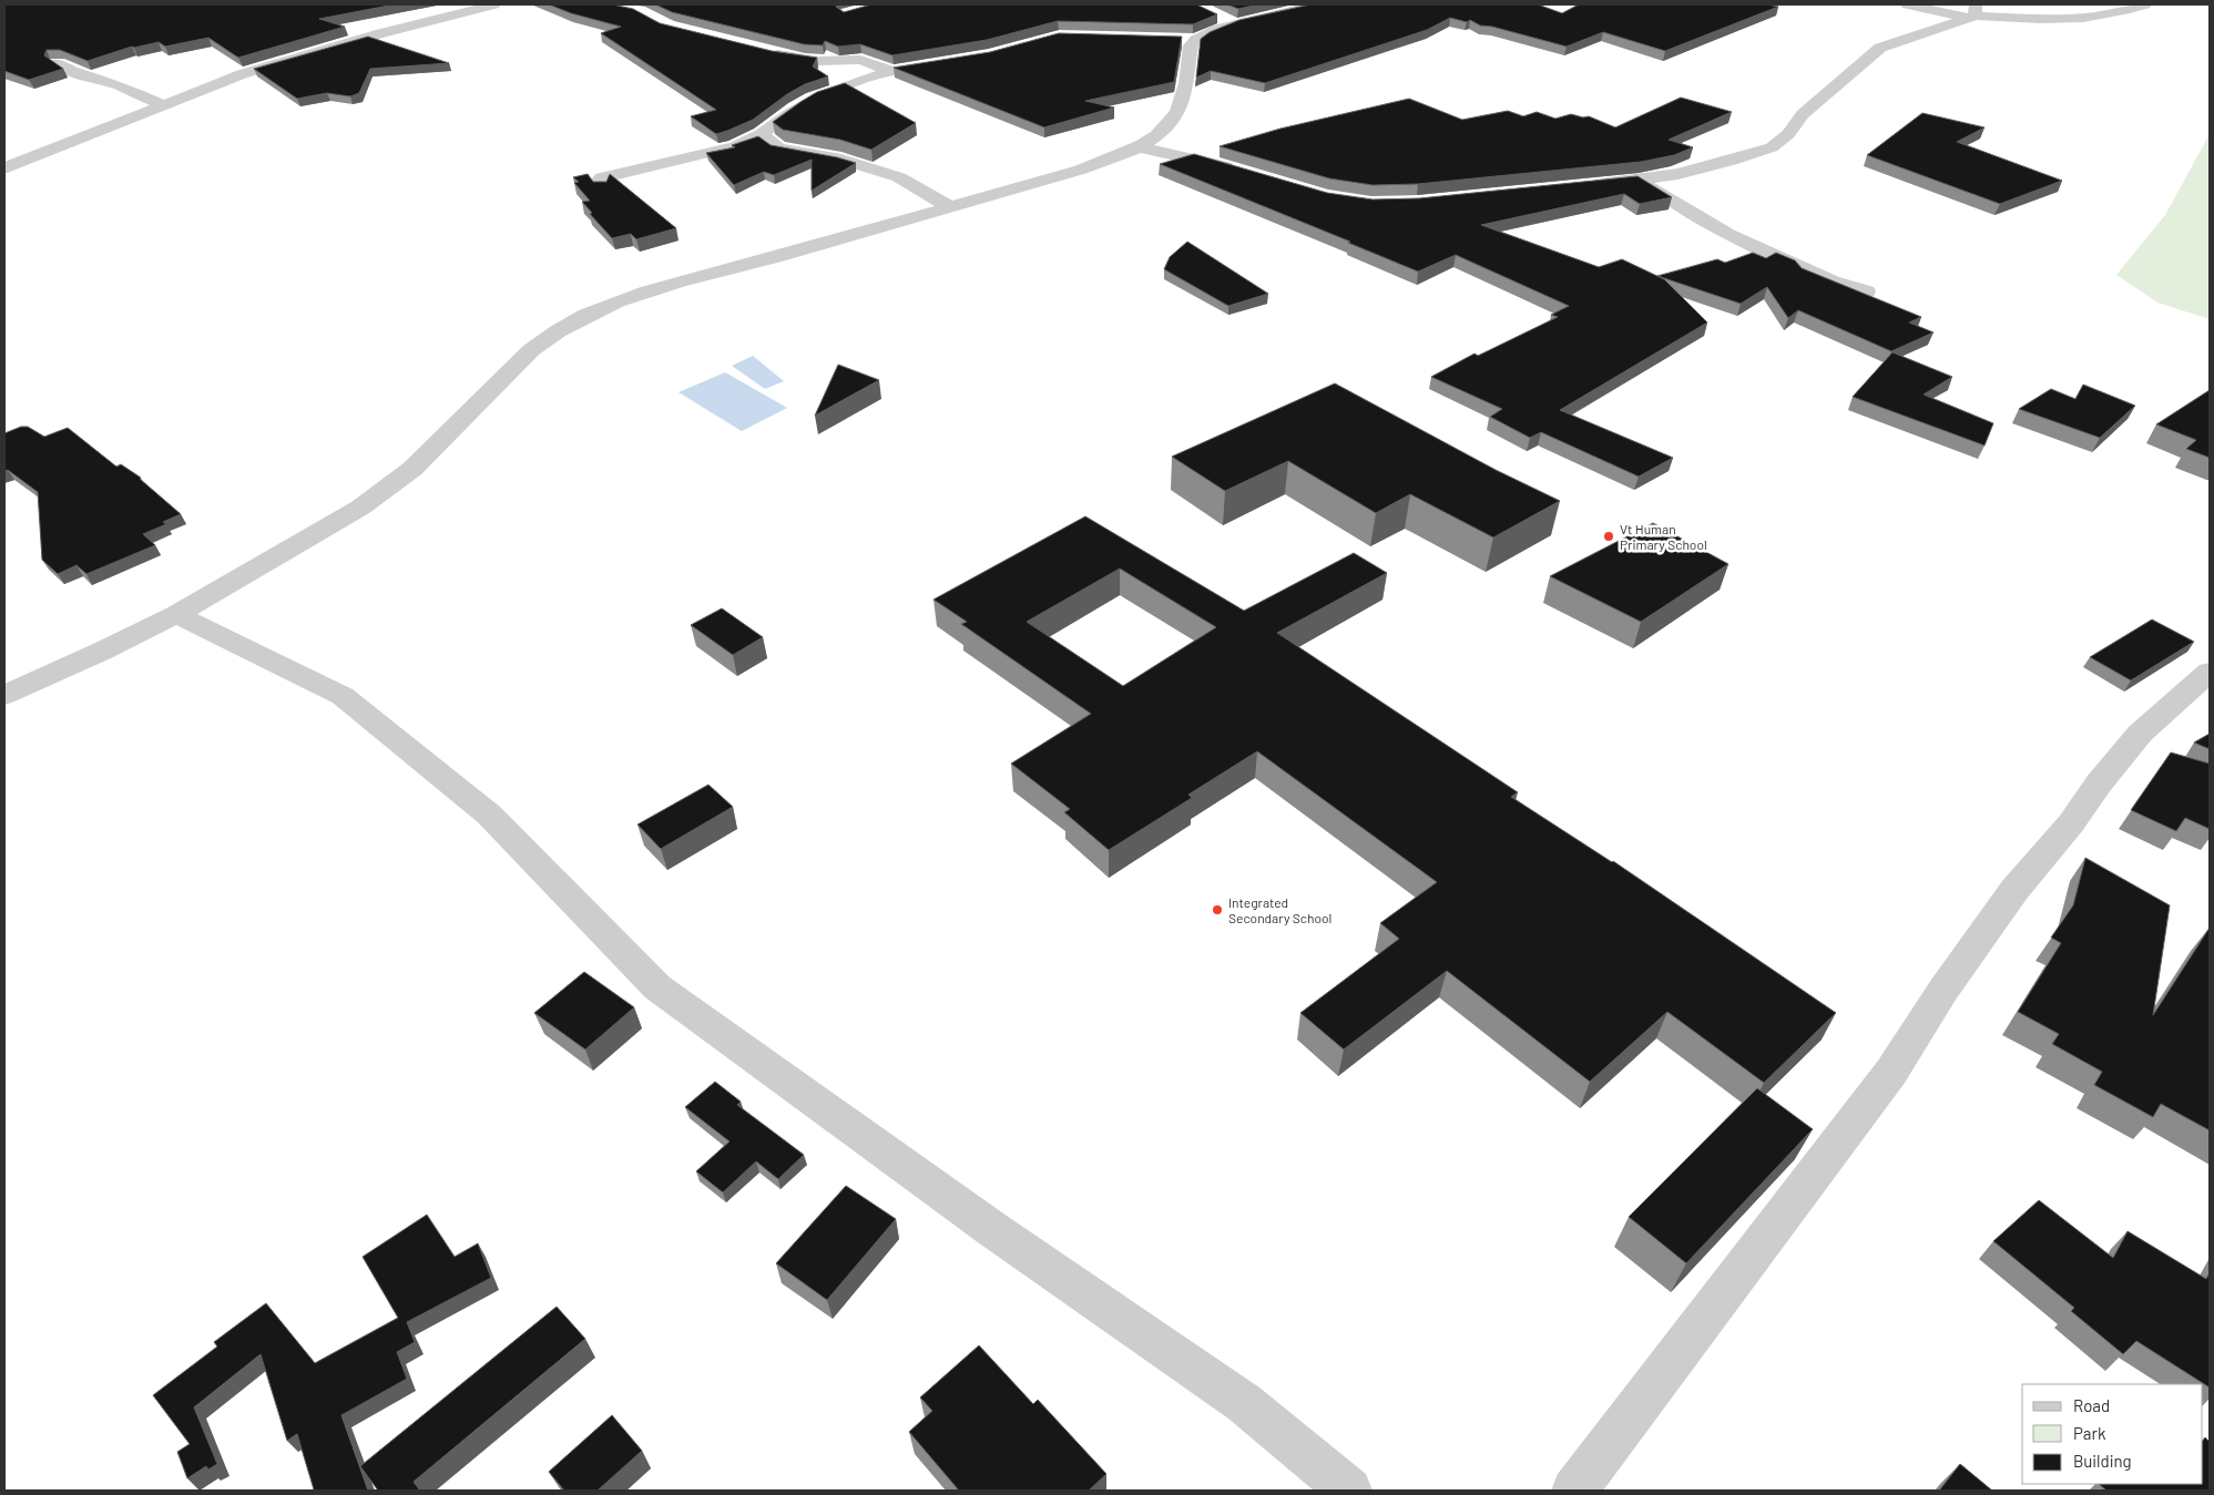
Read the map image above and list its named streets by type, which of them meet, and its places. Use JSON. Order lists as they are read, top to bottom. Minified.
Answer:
{"places":["Vt Human Primary School","Integrated Secondary School"],"legend":["Road","Park","Building"]}
